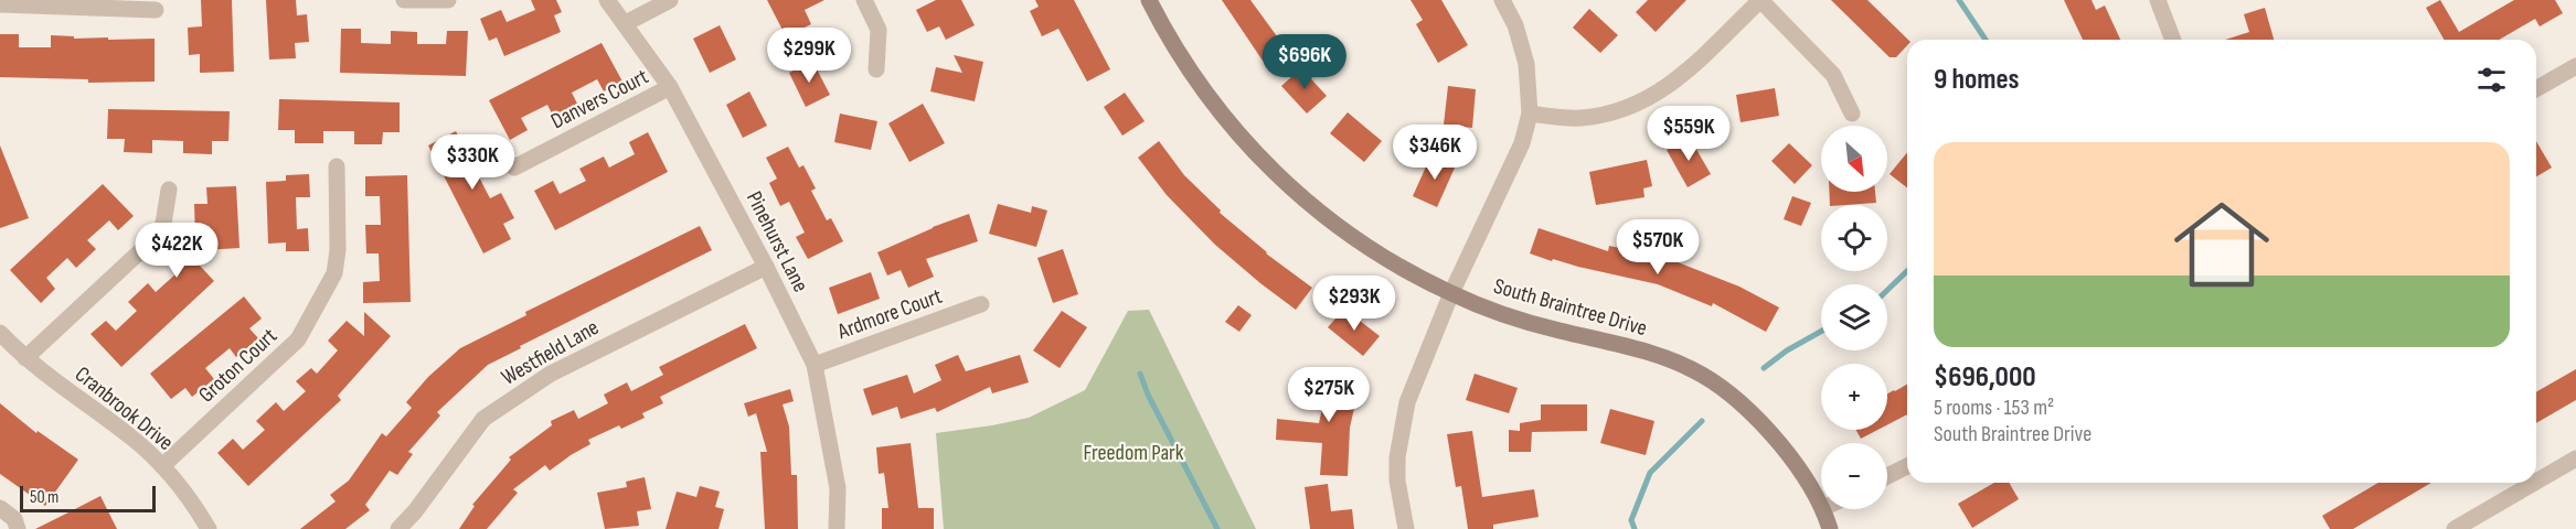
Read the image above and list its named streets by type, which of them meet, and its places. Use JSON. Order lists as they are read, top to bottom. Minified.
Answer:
{"streets":{"street":["Danvers Court","Pinehurst Lane","South Braintree Drive","Ardmore Court","Westfield Lane","Groton Court","Cranbrook Drive"]},"crossings":[["Danvers Court","Pinehurst Lane"],["Pinehurst Lane","Ardmore Court"],["Pinehurst Lane","Westfield Lane"],["Groton Court","Cranbrook Drive"]],"parks":["Freedom Park"],"scale_bar":"50 m","north":"bottom right","page":{"price":["$299K","$696K","$559K","$346K","$330K","$570K","$422K","$293K","$275K"],"heading":"9 homes","list":[{"name":"$696,000","note":"5 rooms · 153 m² · South Braintree Drive"}],"map_buttons":["+","−"],"scale":"50 m"}}
